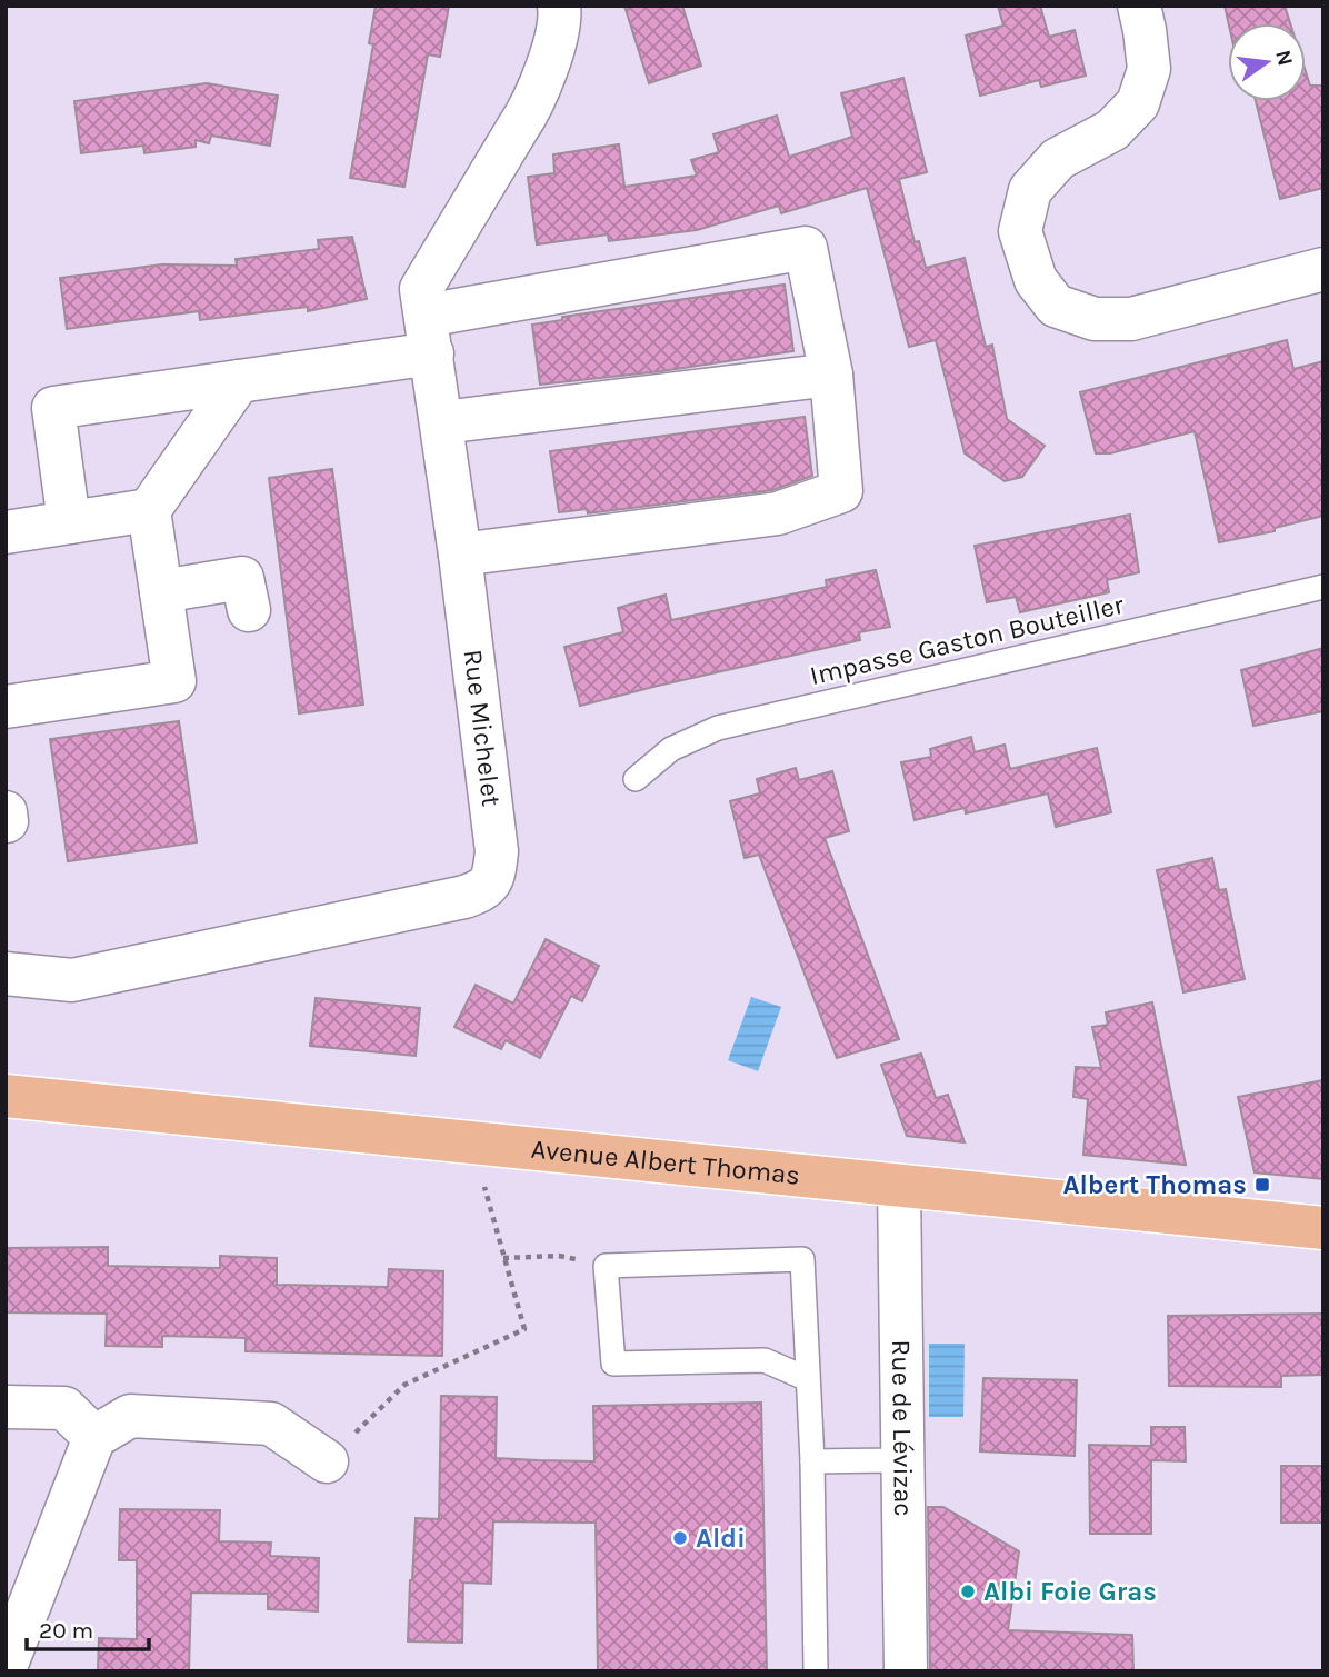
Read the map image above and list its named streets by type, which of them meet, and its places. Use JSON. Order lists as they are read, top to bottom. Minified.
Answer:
{"streets":{"main road":["Avenue Albert Thomas"],"street":["Rue Michelet","Rue de Lévizac"],"lane":["Impasse Gaston Bouteiller"]},"crossings":[["Avenue Albert Thomas","Rue de Lévizac"]],"places":{"transit":["Albert Thomas"],"other":["Aldi","Albi Foie Gras"]},"scale_bar":"20 m","north":"right"}
